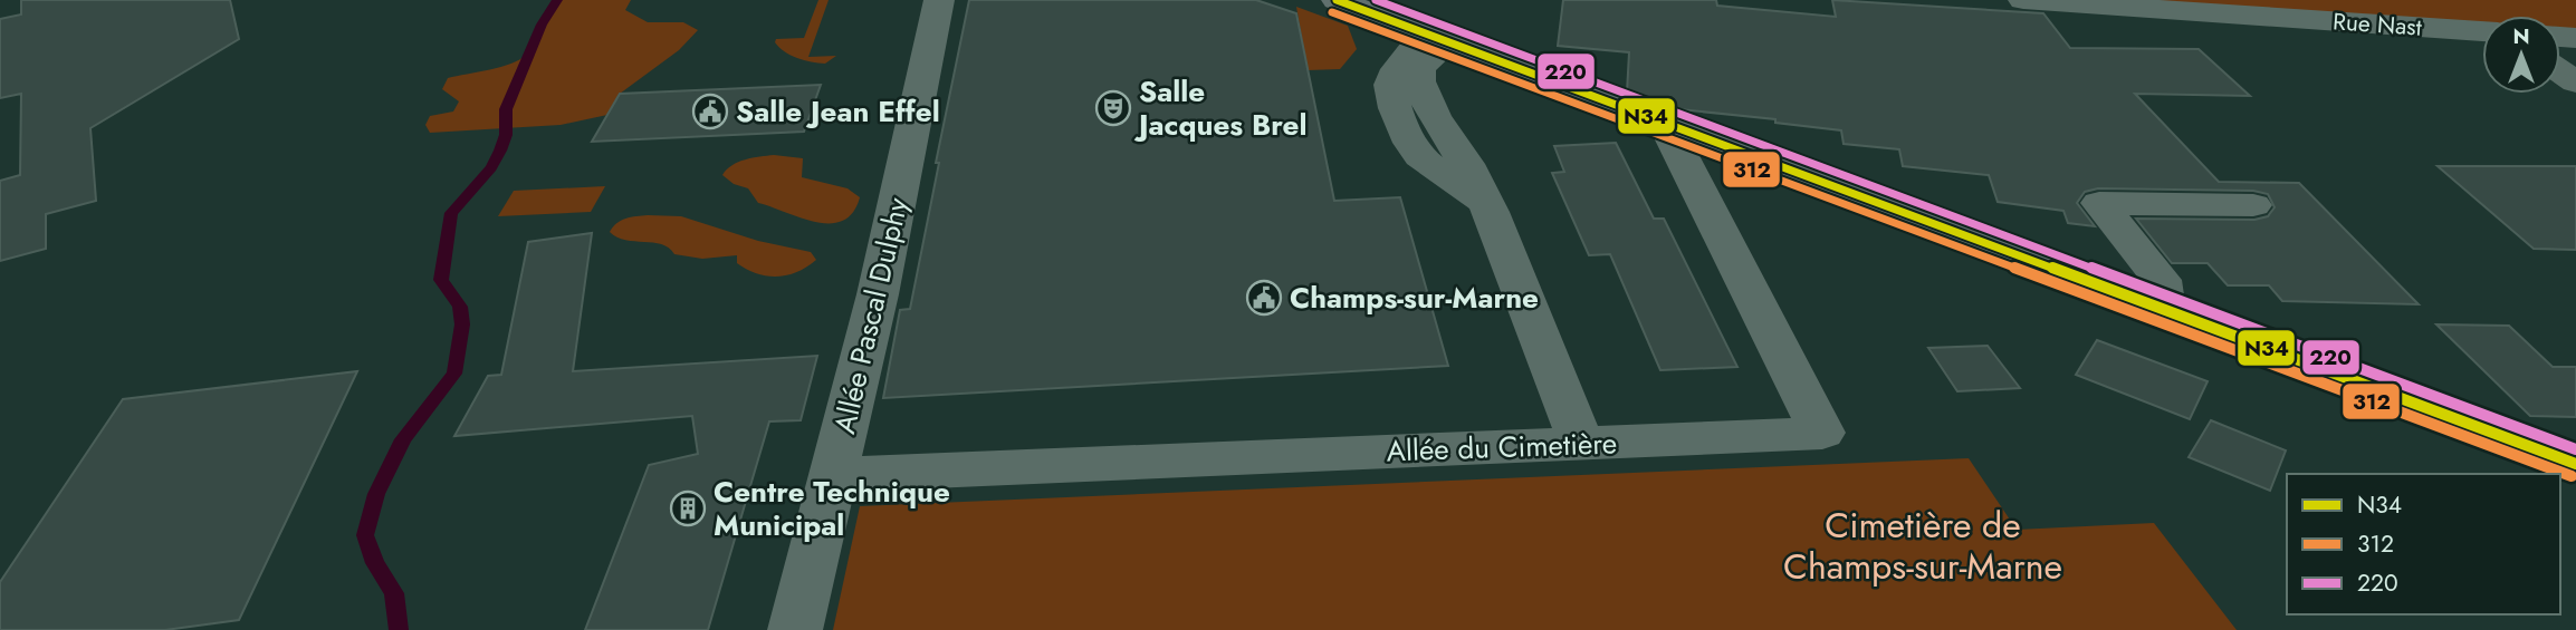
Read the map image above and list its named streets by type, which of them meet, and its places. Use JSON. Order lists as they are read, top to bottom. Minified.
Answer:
{"streets":{"street":["Rue Nast","Allée Pascal Dulphy","Allée du Cimetière"]},"crossings":[["Allée Pascal Dulphy","Allée du Cimetière"]],"parks":["Cimetière de Champs-sur-Marne"],"places":{"theatre":["Salle Jacques Brel"],"public building":["Salle Jean Effel","Champs-sur-Marne"],"building":["Centre Technique Municipal"]},"lines":["transit line N34","transit line 220","transit line 312"],"legend":["N34","312","220"],"north":"top"}
